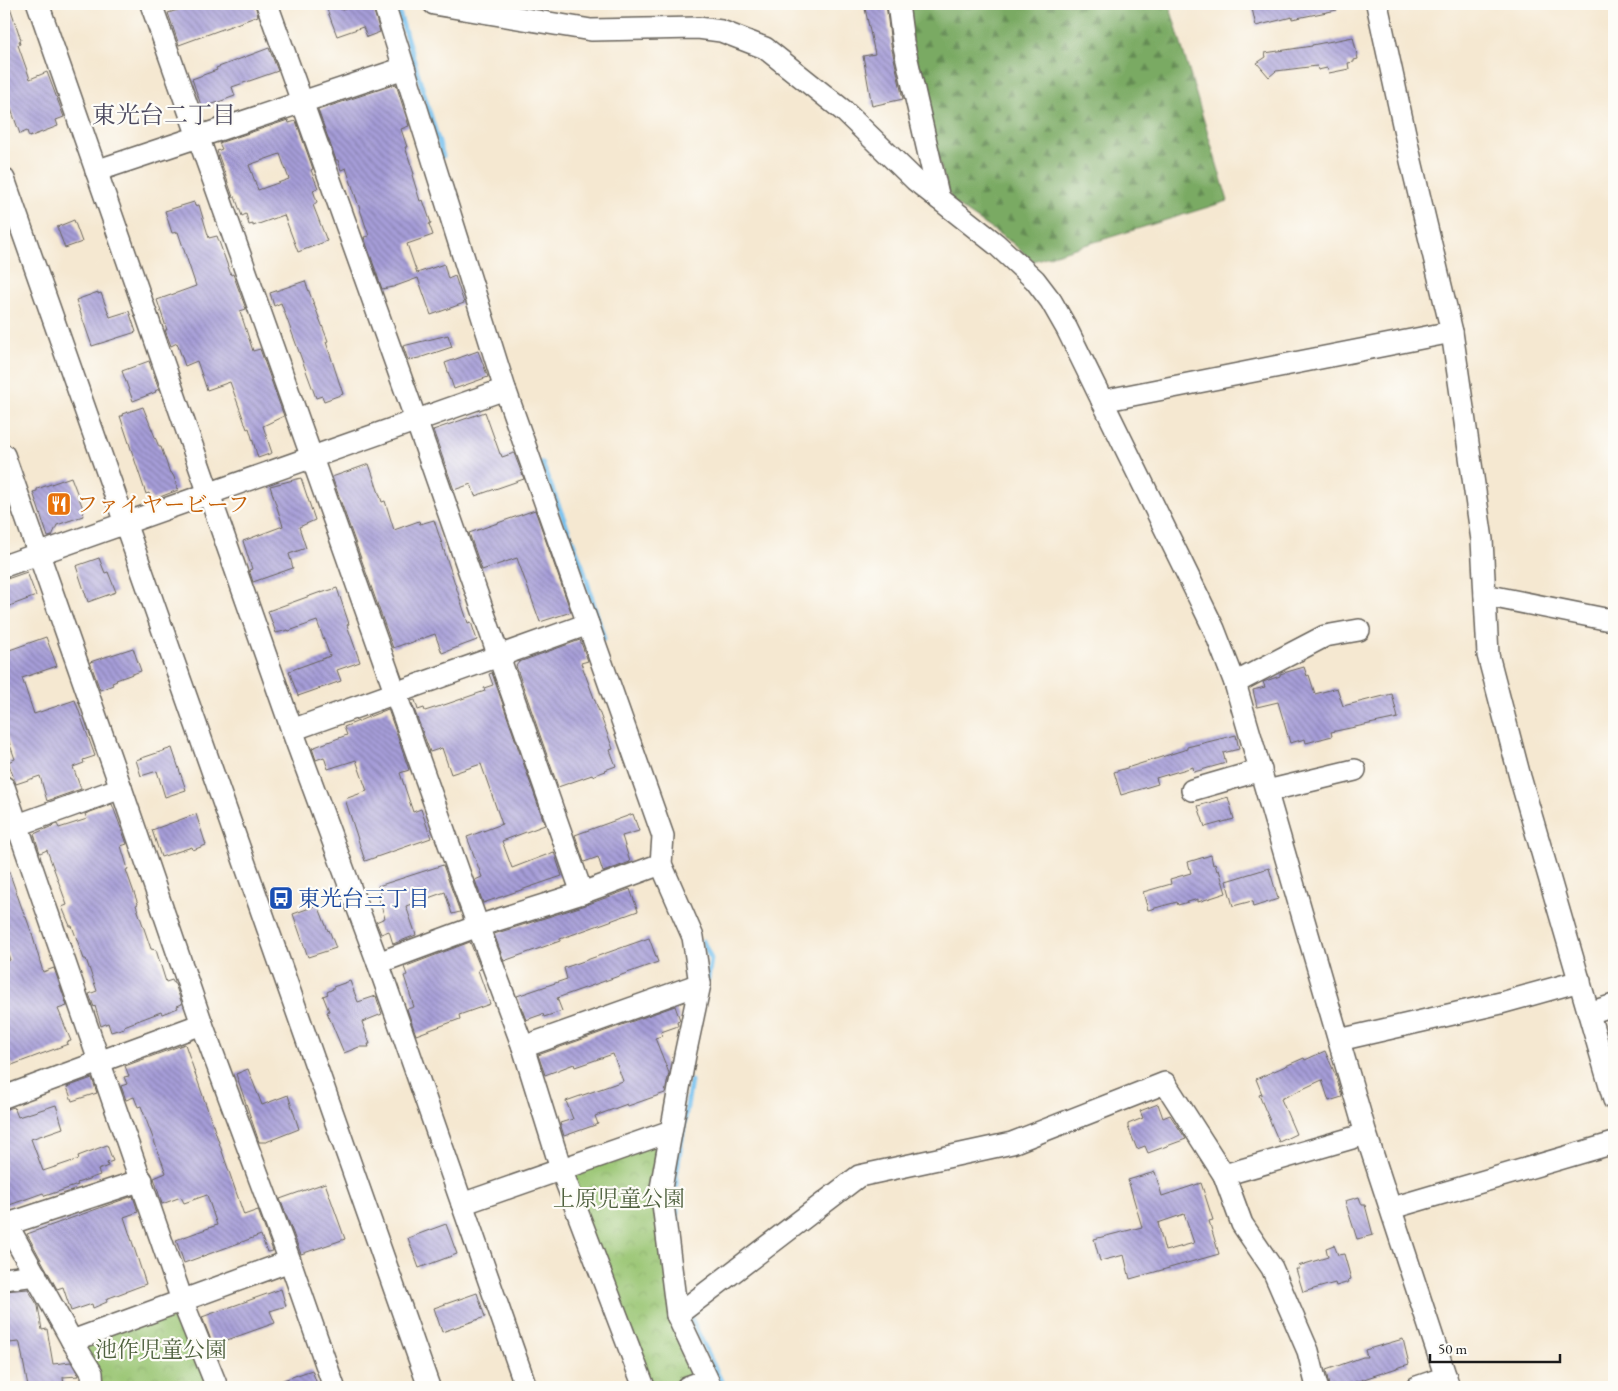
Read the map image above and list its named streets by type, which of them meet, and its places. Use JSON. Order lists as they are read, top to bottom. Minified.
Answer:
{"districts":["東光台二丁目"],"parks":["上原児童公園","池作児童公園"],"places":{"restaurant":["ファイヤービーフ"],"bus stop":["東光台三丁目"]},"scale_bar":"50 m"}
